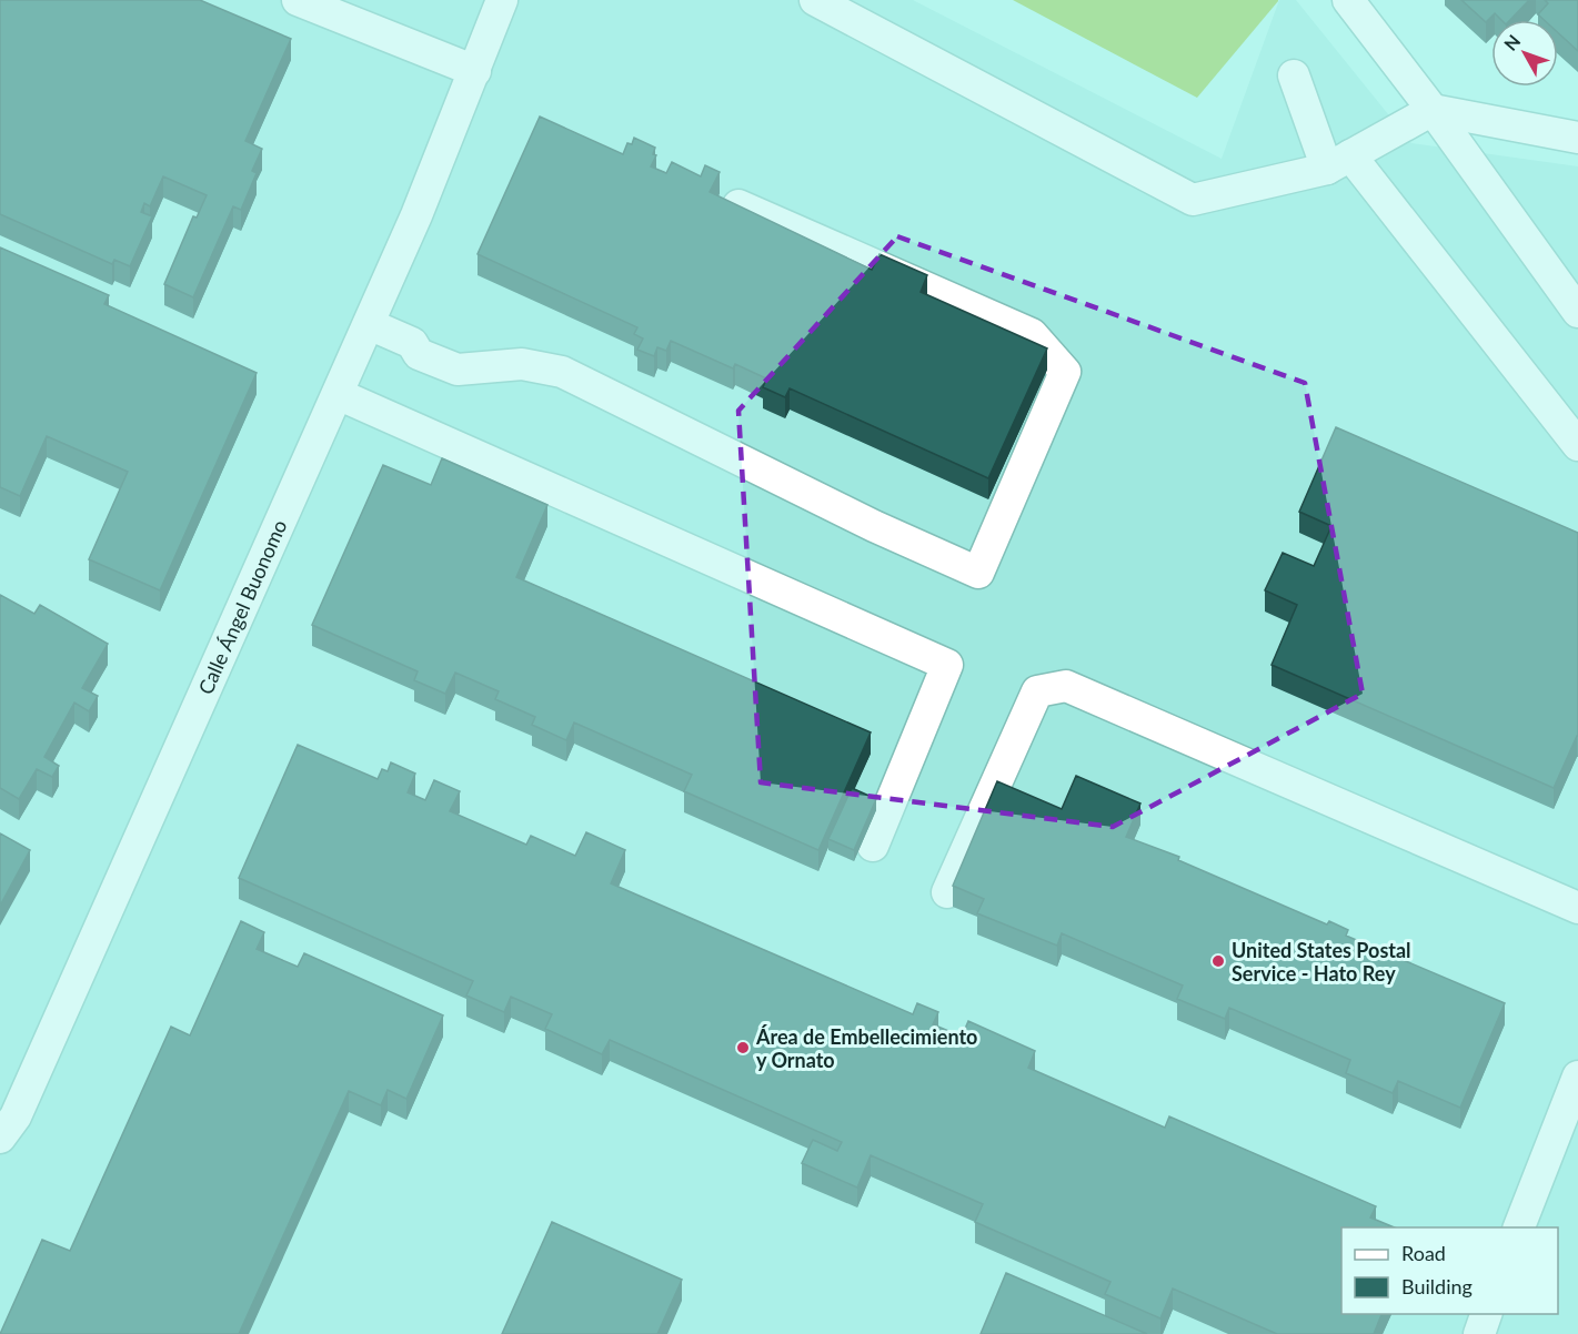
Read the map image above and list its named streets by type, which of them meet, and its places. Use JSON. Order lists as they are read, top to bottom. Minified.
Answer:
{"streets":{"street":["Calle Ángel Buonomo"]},"places":["United States Postal Service - Hato Rey","Área de Embellecimiento y Ornato"],"legend":["Road","Building"],"north":"top left"}
